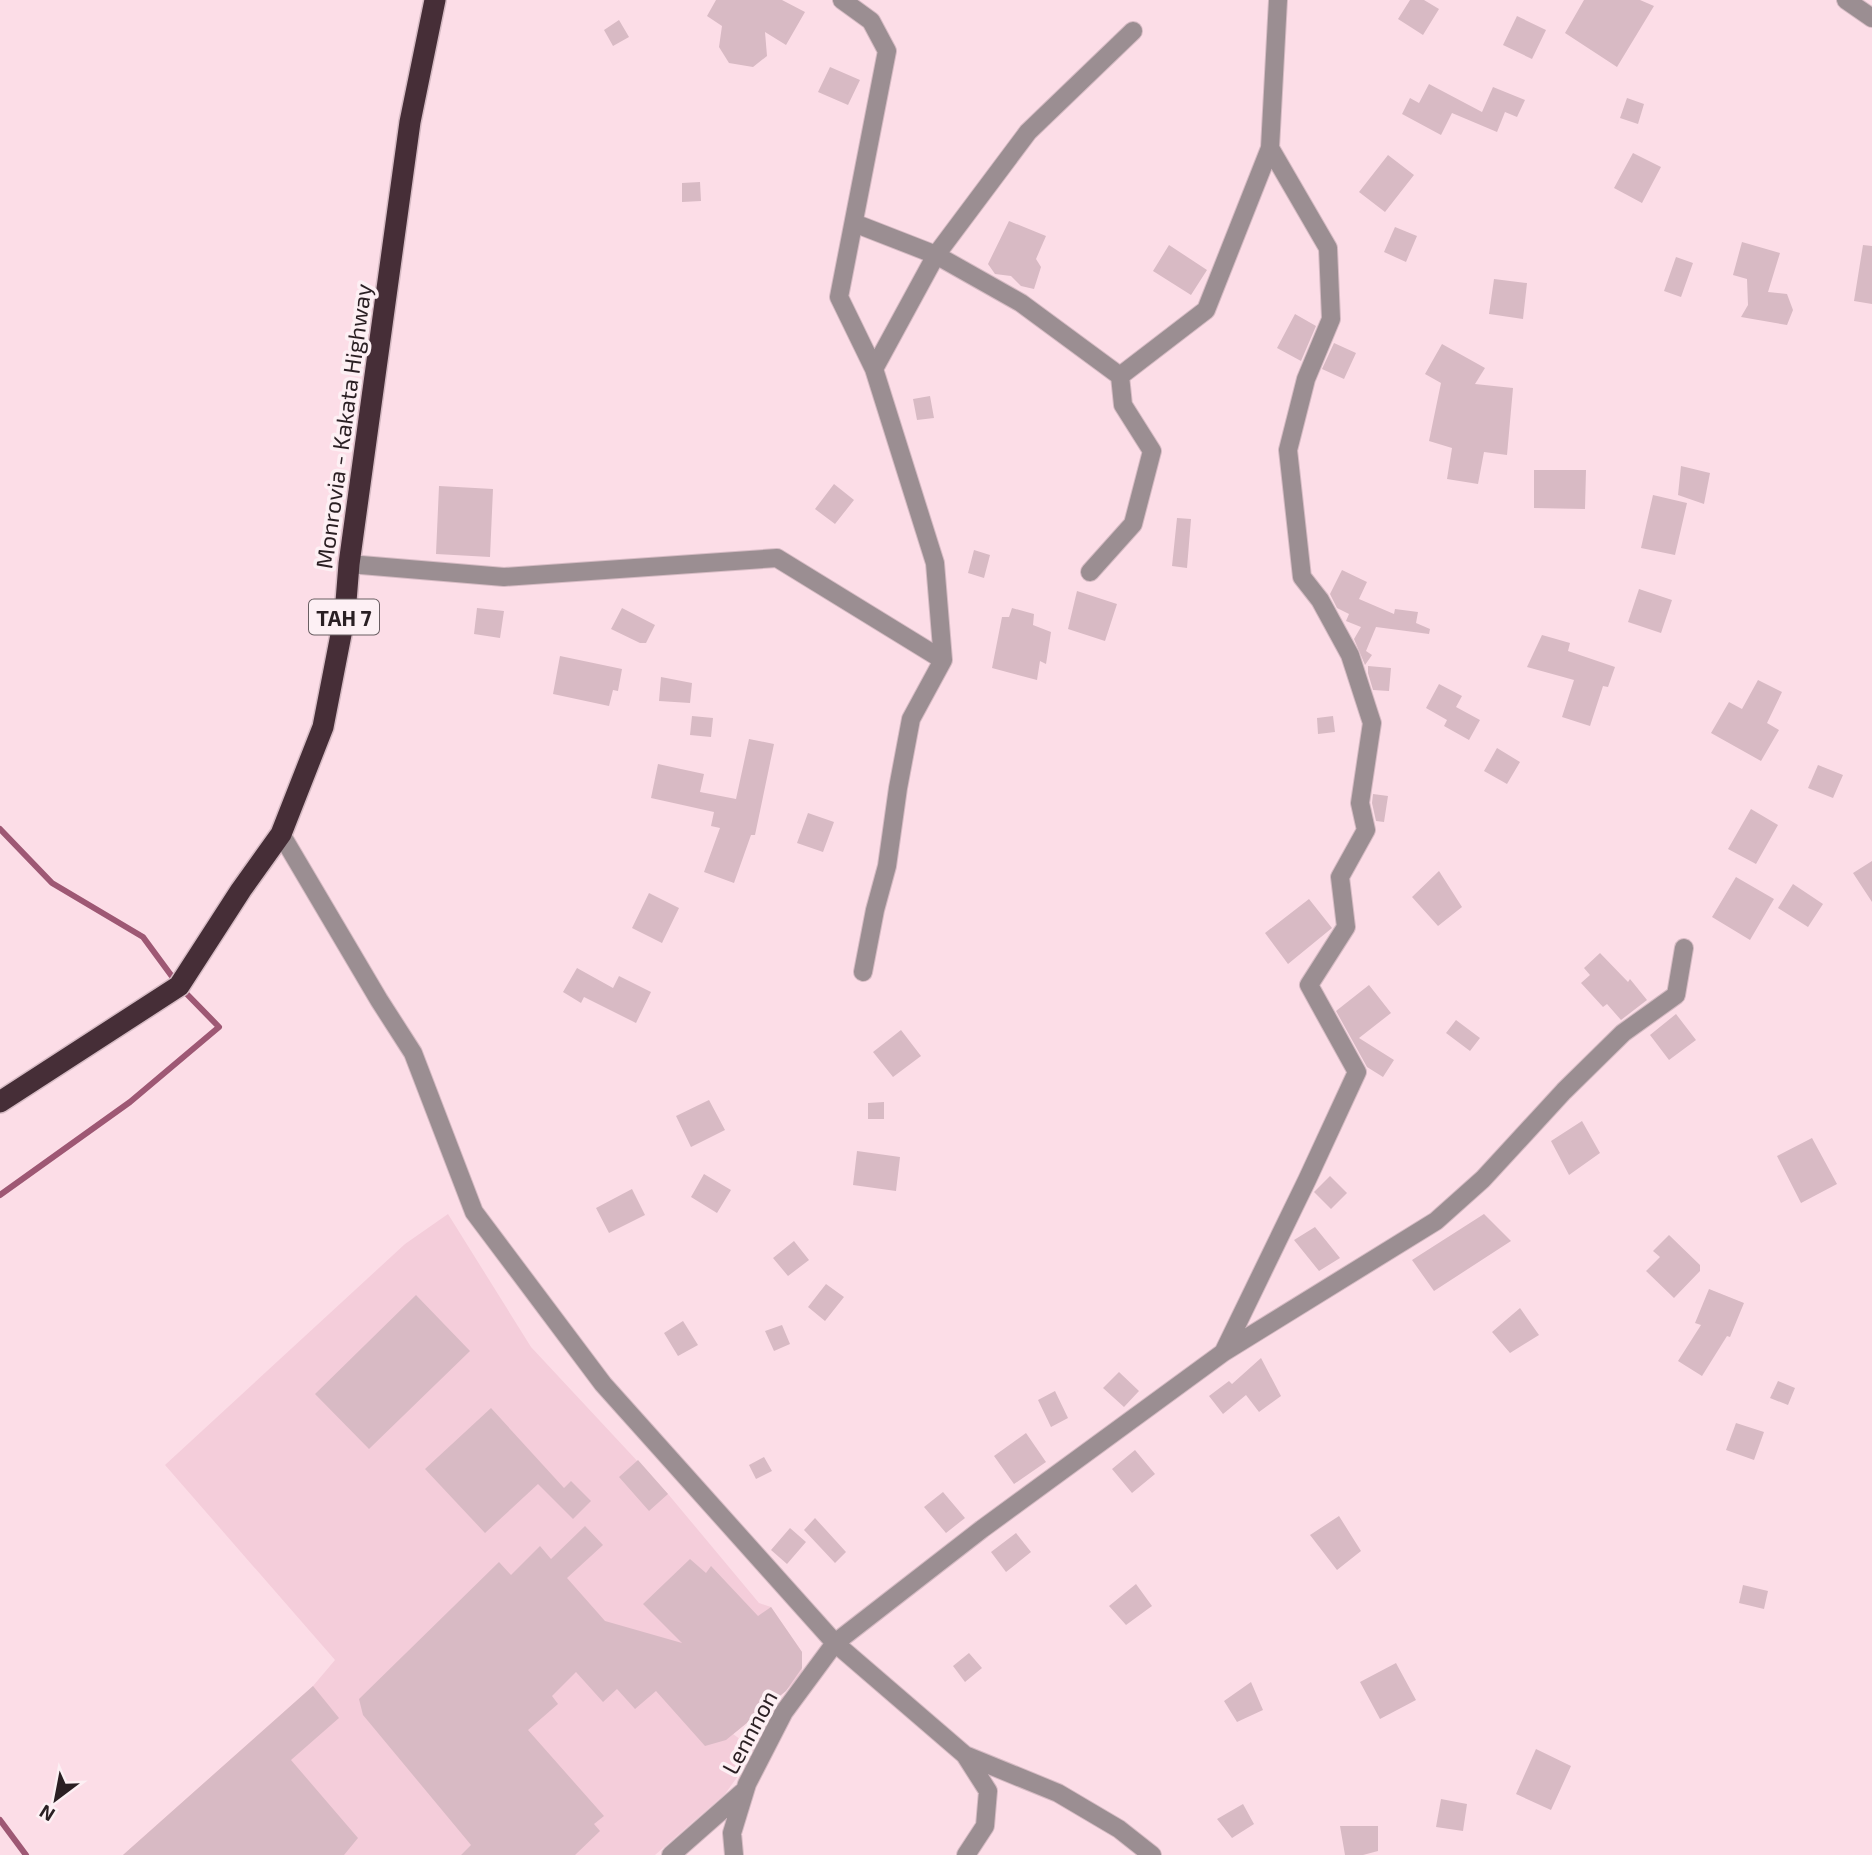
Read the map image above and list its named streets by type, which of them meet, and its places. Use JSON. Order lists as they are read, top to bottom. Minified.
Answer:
{"streets":{"highway":["Monrovia - Kakata Highway","TAH 7"],"street":["Lennnon"]},"north":"bottom left"}
